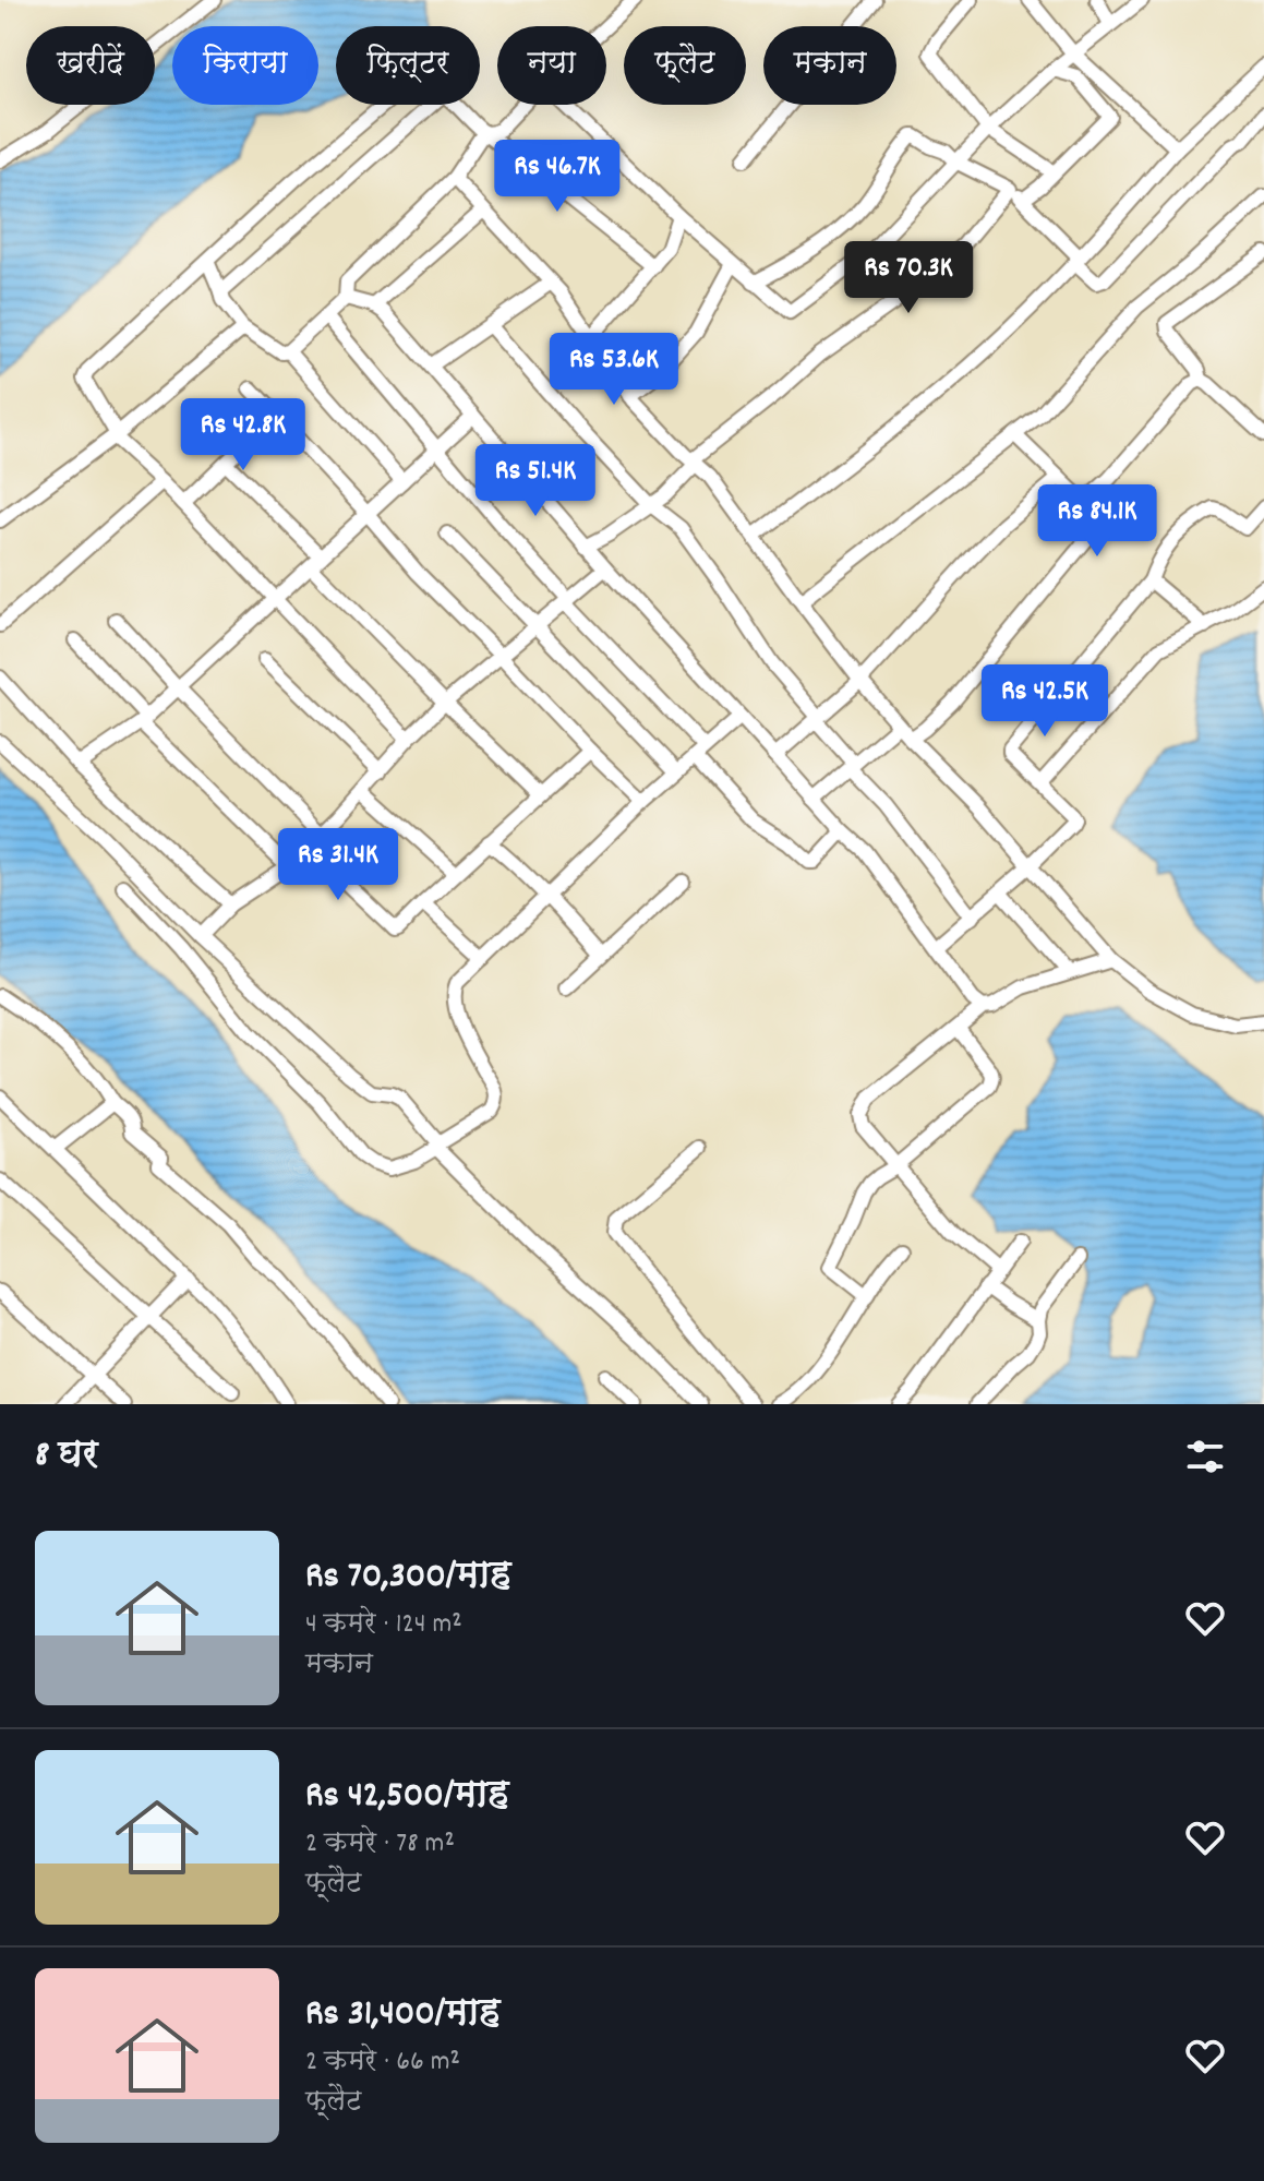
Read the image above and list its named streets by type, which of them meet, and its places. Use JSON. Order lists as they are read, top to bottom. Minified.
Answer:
{"page":{"chip":["खरीदें","किराया","फ़िल्टर","नया","फ़्लैट","मकान"],"price":["Rs 46.7K","Rs 70.3K","Rs 53.6K","Rs 42.8K","Rs 51.4K","Rs 84.1K","Rs 42.5K","Rs 31.4K"],"heading":"8 घर","list":[{"name":"Rs 70,300/माह","note":"4 कमरे · 124 m² · मकान"},{"name":"Rs 42,500/माह","note":"2 कमरे · 78 m² · फ़्लैट"},{"name":"Rs 31,400/माह","note":"2 कमरे · 66 m² · फ़्लैट"}]}}
